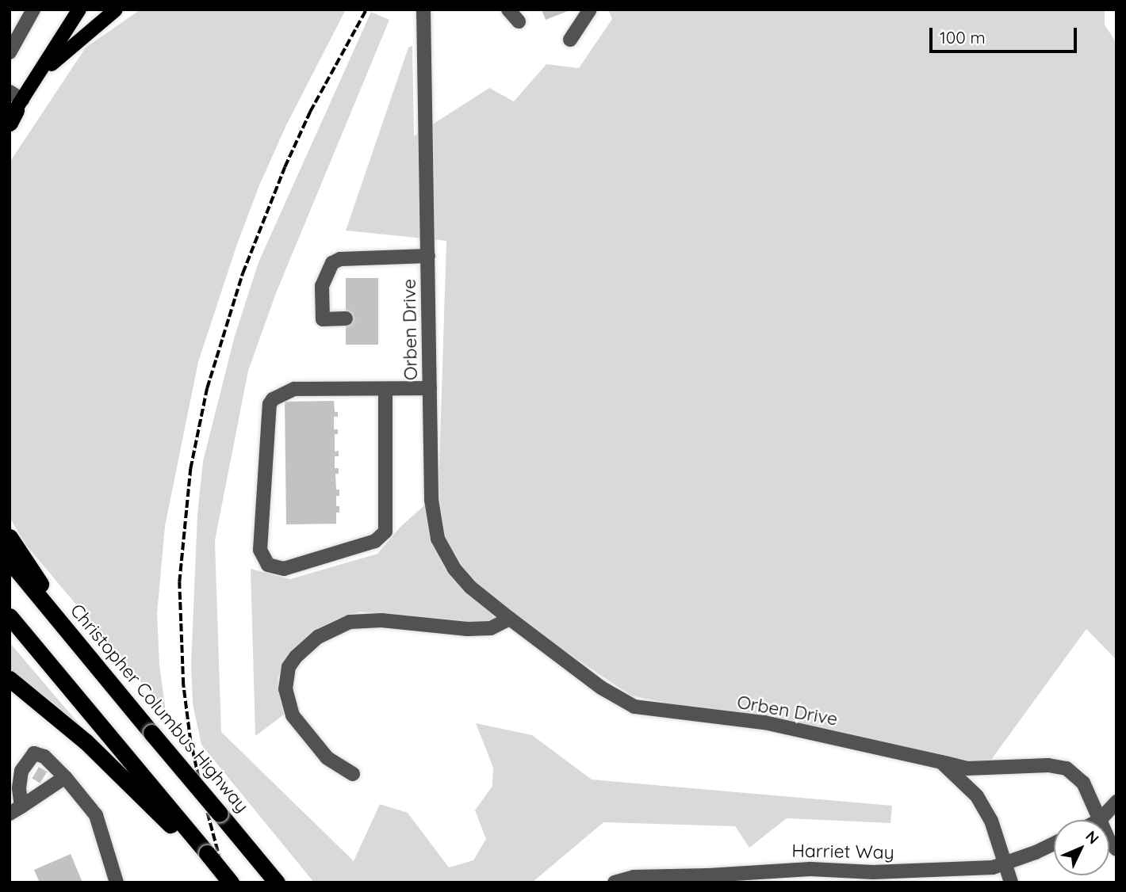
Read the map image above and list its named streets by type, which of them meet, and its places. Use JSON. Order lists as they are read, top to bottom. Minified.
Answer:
{"streets":{"highway":["Christopher Columbus Highway"],"street":["Orben Drive","Harriet Way"]},"scale_bar":"100 m","north":"top right"}
